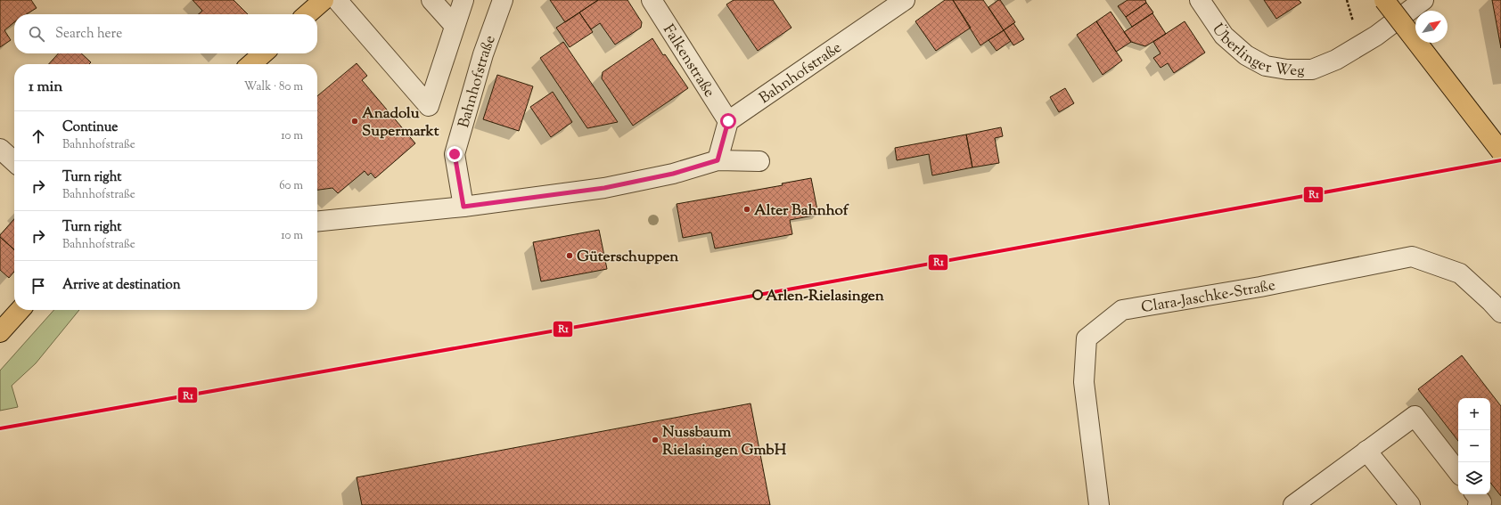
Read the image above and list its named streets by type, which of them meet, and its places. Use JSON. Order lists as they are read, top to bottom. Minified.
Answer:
{"streets":{"street":["Überlinger Weg","Falkenstraße","Bahnhofstraße","Clara-Jaschke-Straße"]},"crossings":[["Falkenstraße","Bahnhofstraße"]],"places":["Anadolu Supermarkt","Alter Bahnhof","Güterschuppen","Arlen-Rielasingen","Nussbaum Rielasingen GmbH"],"lines":["transit line R1"],"north":"top right","page":{"search":"Search here","heading":["1 min","Walk · 80 m"],"list":[["Continue","Bahnhofstraße","10 m"],["Turn right","Bahnhofstraße","60 m"],["Turn right","Bahnhofstraße","10 m"],"Arrive at destination"],"map_buttons":["+","−"]}}
